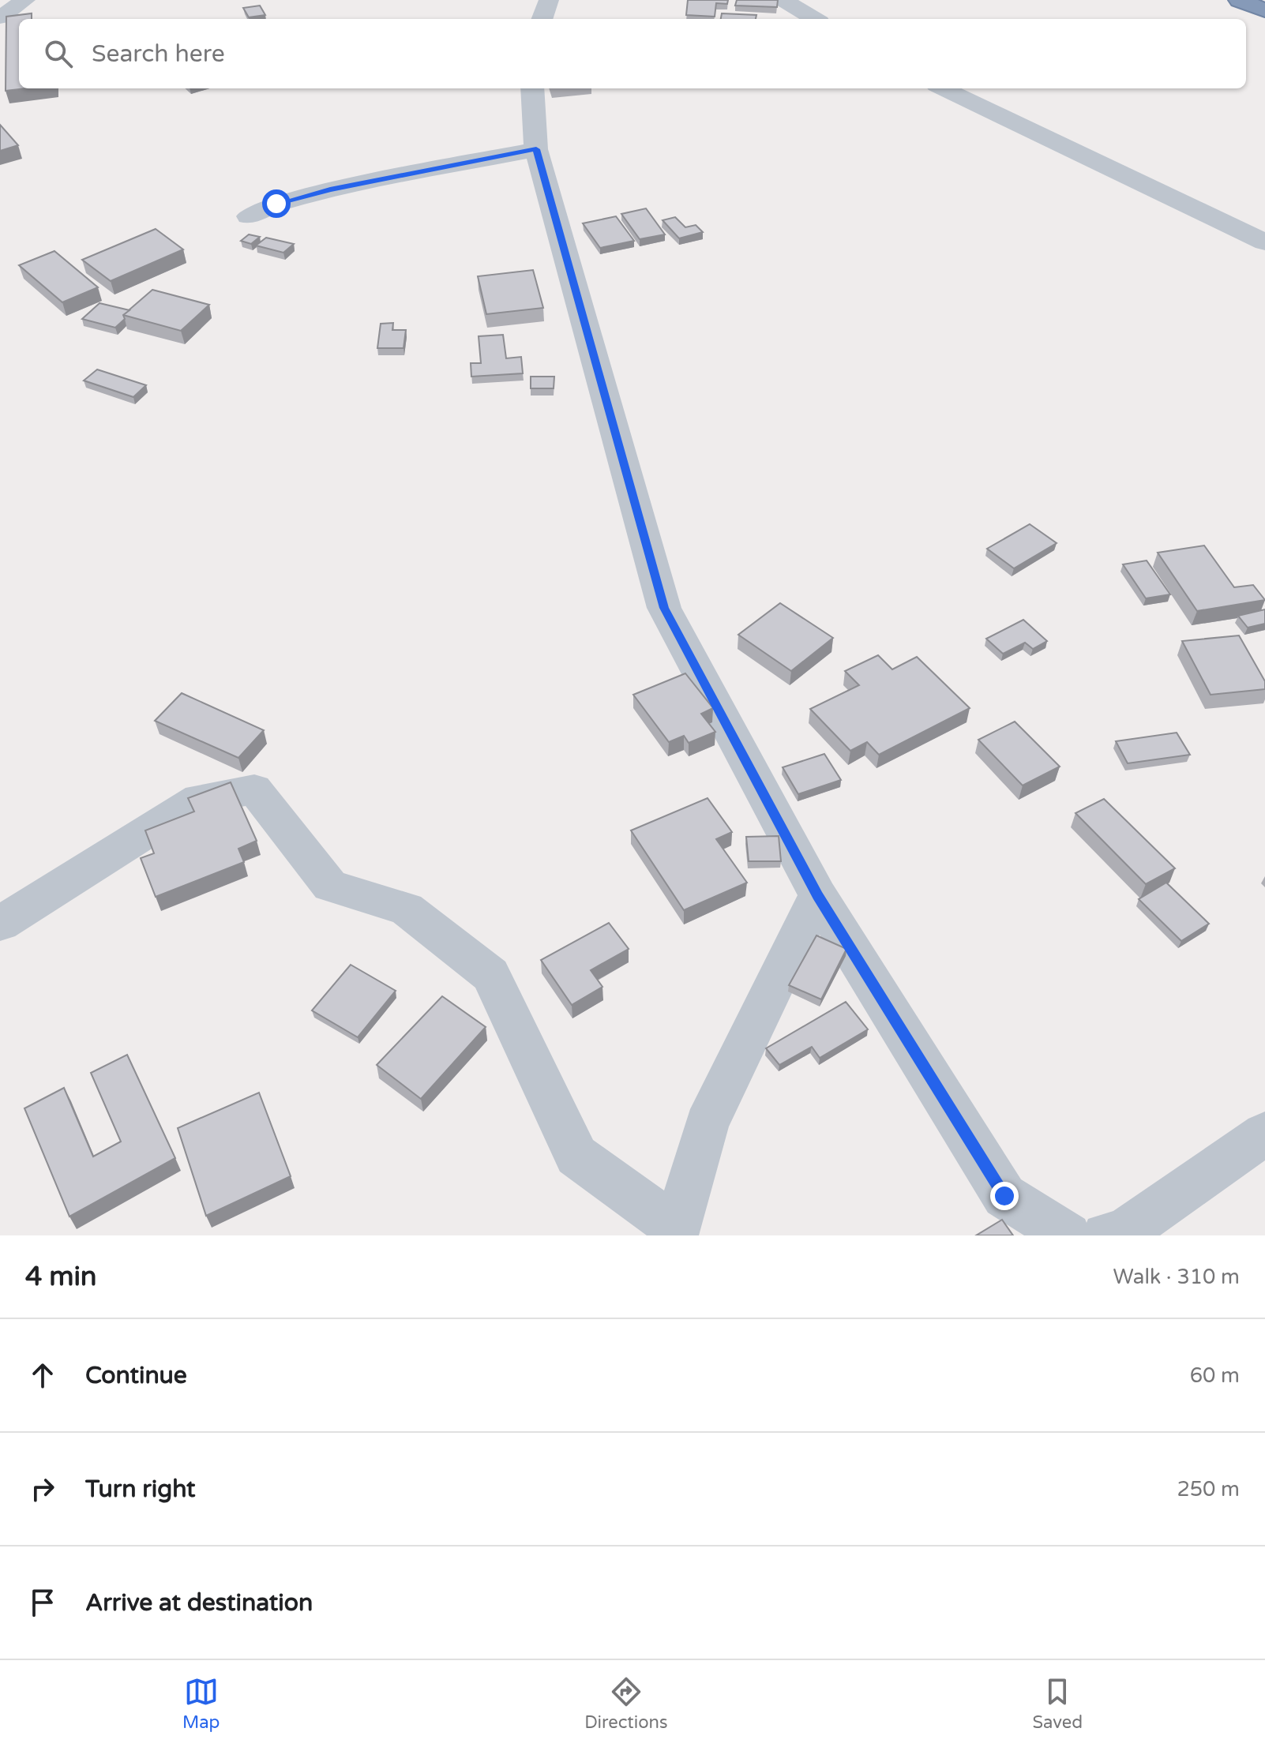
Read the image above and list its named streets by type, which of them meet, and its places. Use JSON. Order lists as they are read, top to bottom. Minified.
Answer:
{"page":{"search":"Search here","heading":["4 min","Walk · 310 m"],"list":[["Continue","60 m"],["Turn right","250 m"],"Arrive at destination"],"nav":["Map","Directions","Saved"]}}
